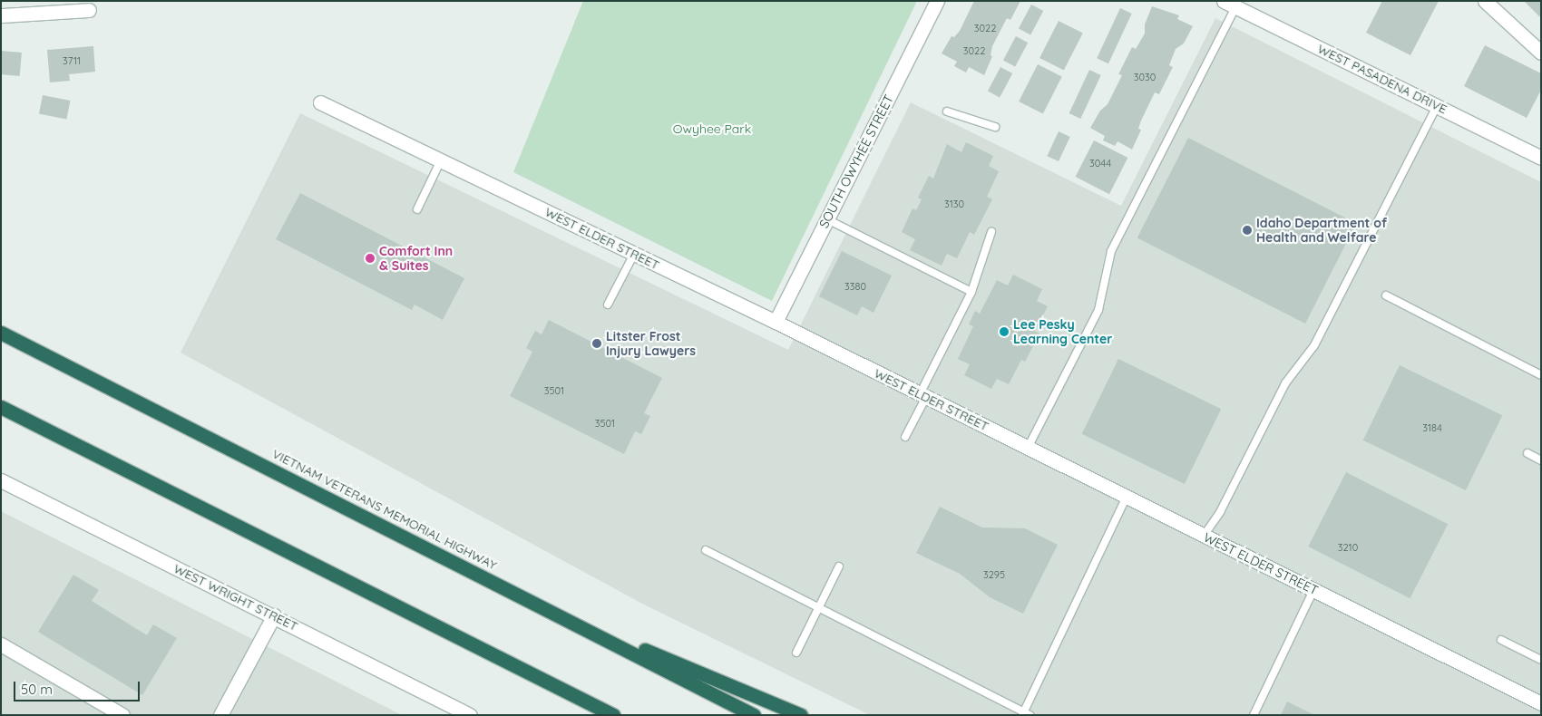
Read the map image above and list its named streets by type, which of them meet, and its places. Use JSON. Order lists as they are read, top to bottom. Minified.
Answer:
{"streets":{"highway":["VIETNAM VETERANS MEMORIAL HIGHWAY"],"street":["WEST PASADENA DRIVE","SOUTH OWYHEE STREET","WEST ELDER STREET","WEST WRIGHT STREET"]},"crossings":[["SOUTH OWYHEE STREET","WEST ELDER STREET"]],"parks":["Owyhee Park"],"places":["Idaho Department of Health and Welfare","Comfort Inn & Suites","Lee Pesky Learning Center","Litster Frost Injury Lawyers"],"house_numbers":["3022","3022","3711","3030","3044","3130","3380","3501","3501","3184","3210","3295"],"scale_bar":"50 m"}
